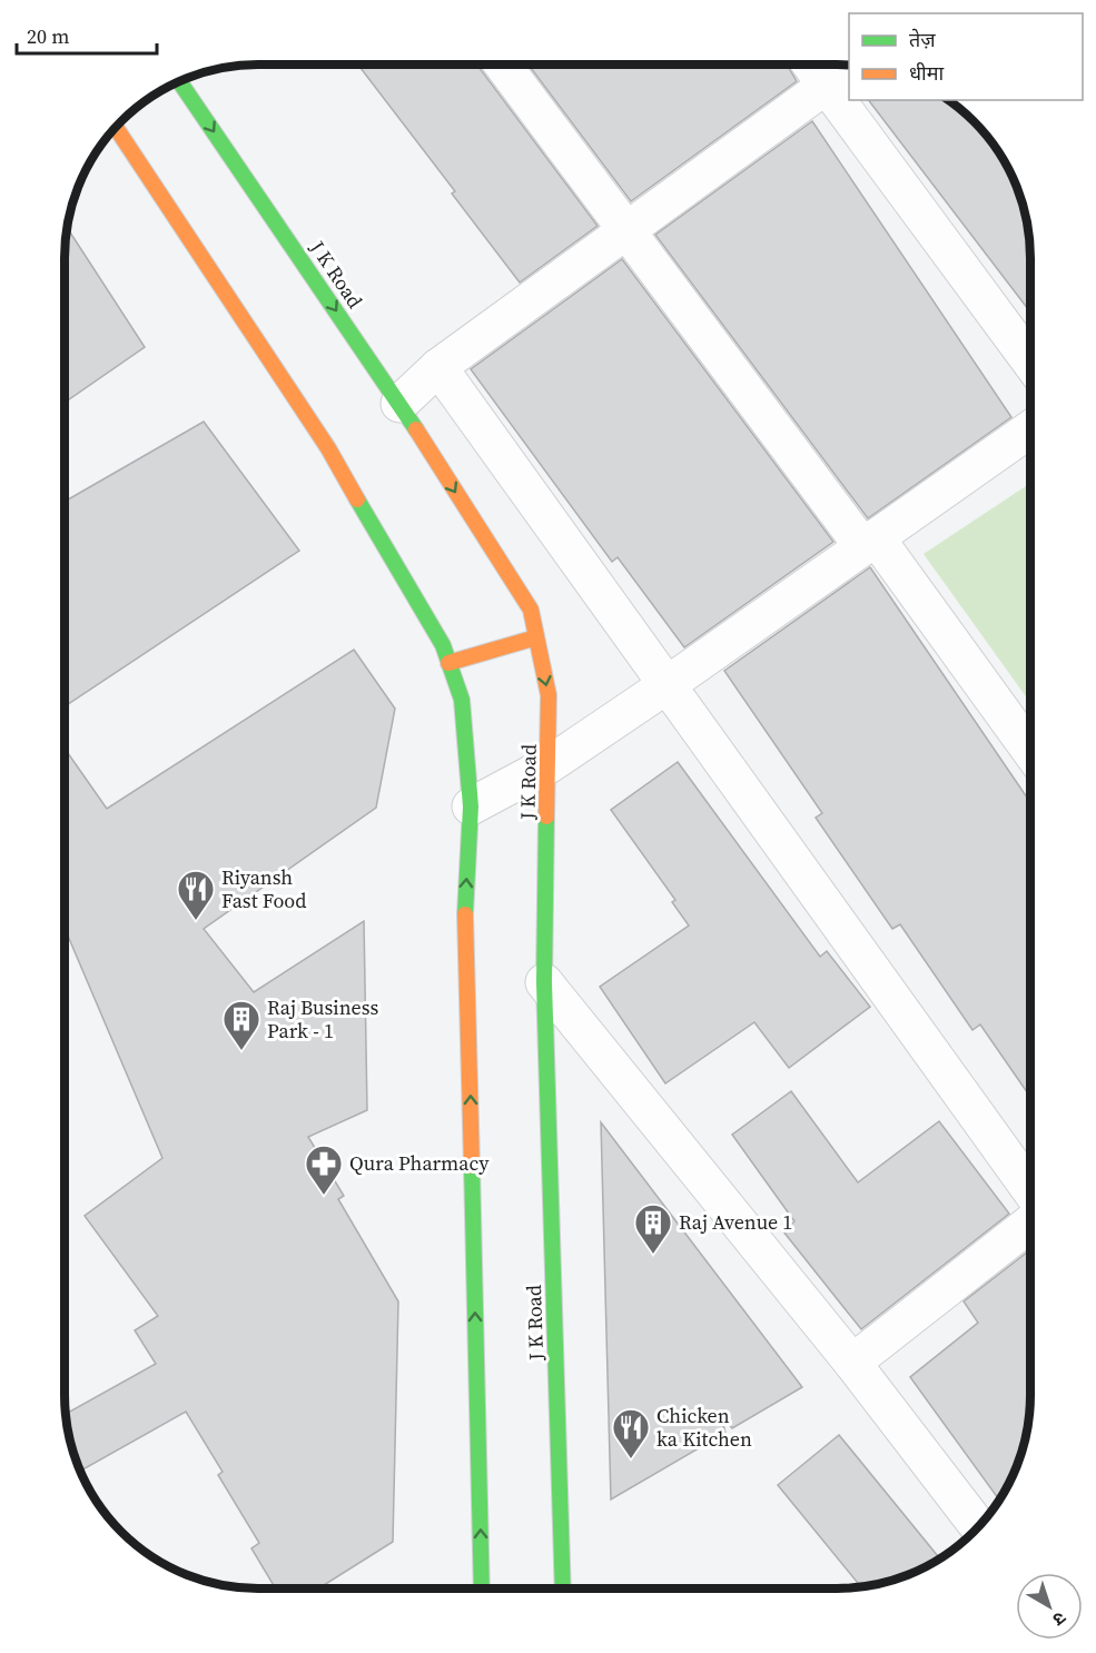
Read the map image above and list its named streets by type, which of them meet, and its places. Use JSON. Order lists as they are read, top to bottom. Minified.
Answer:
{"streets":{"main road":["J K Road"]},"places":{"restaurant":["Riyansh Fast Food","Chicken ka Kitchen"],"building":["Raj Business Park - 1","Raj Avenue 1"],"pharmacy":["Qura Pharmacy"]},"legend":["तेज़","धीमा"],"scale_bar":"20 m","north":"bottom right"}
